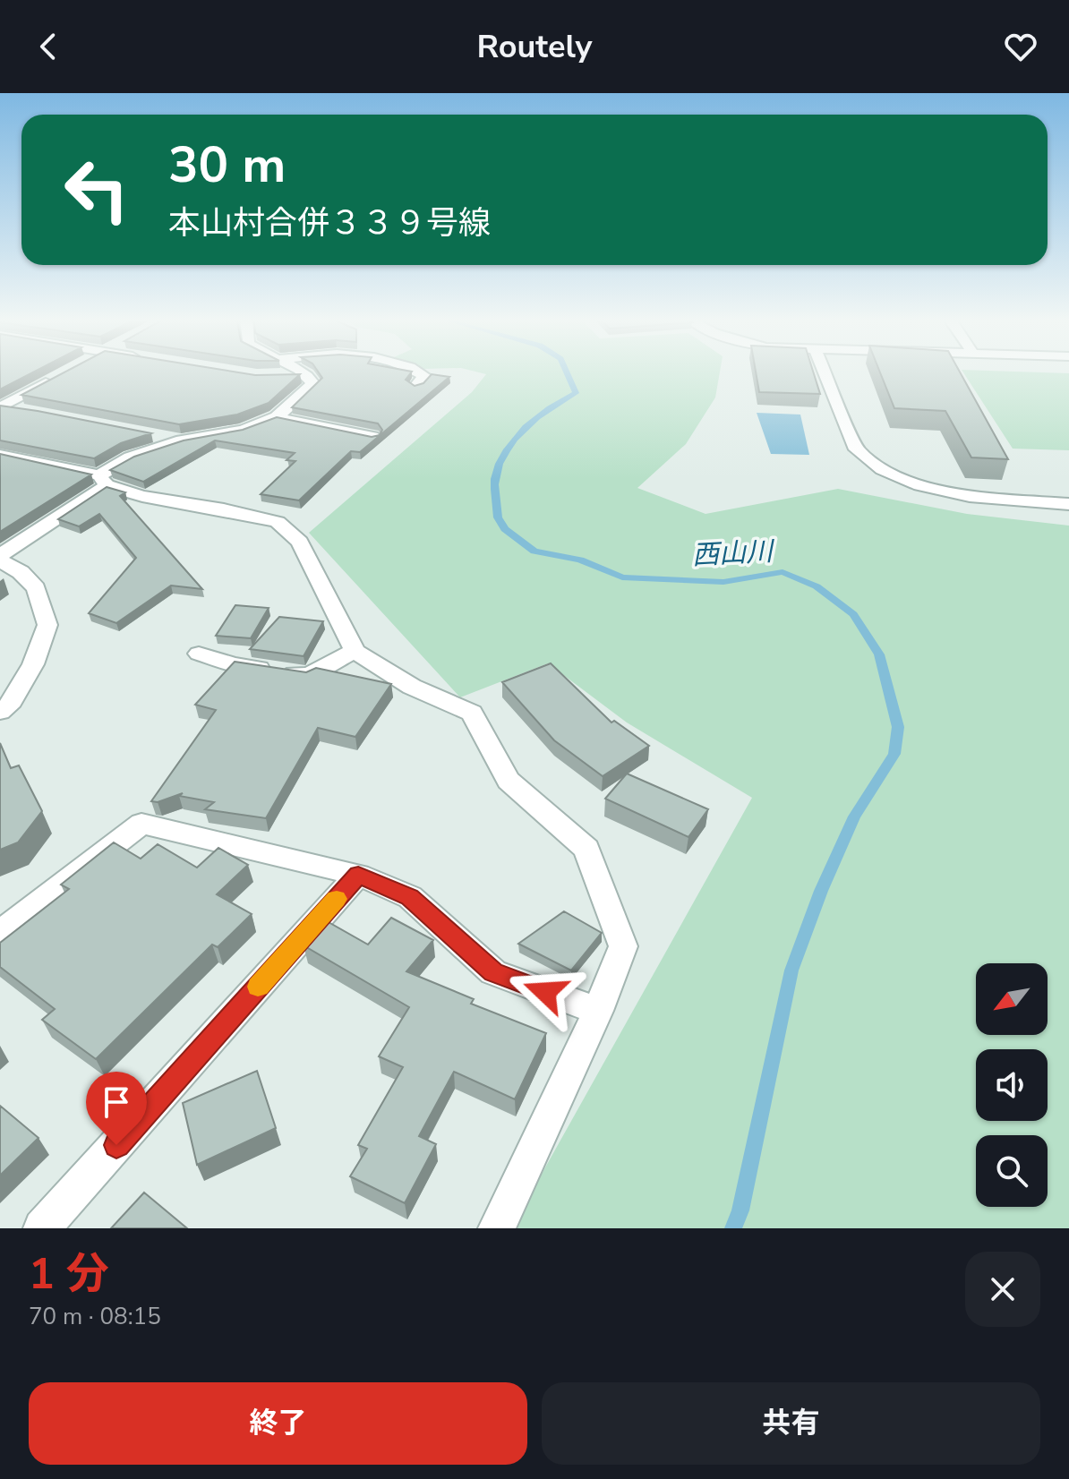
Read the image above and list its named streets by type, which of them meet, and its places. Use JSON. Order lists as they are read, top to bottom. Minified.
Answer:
{"water":["西山川"],"north":"bottom left","page":{"header":"Routely","turn":["30 m","本山村合併３３９号線"],"heading":["1 分","70 m · 08:15"],"buttons":["終了","共有"]}}
